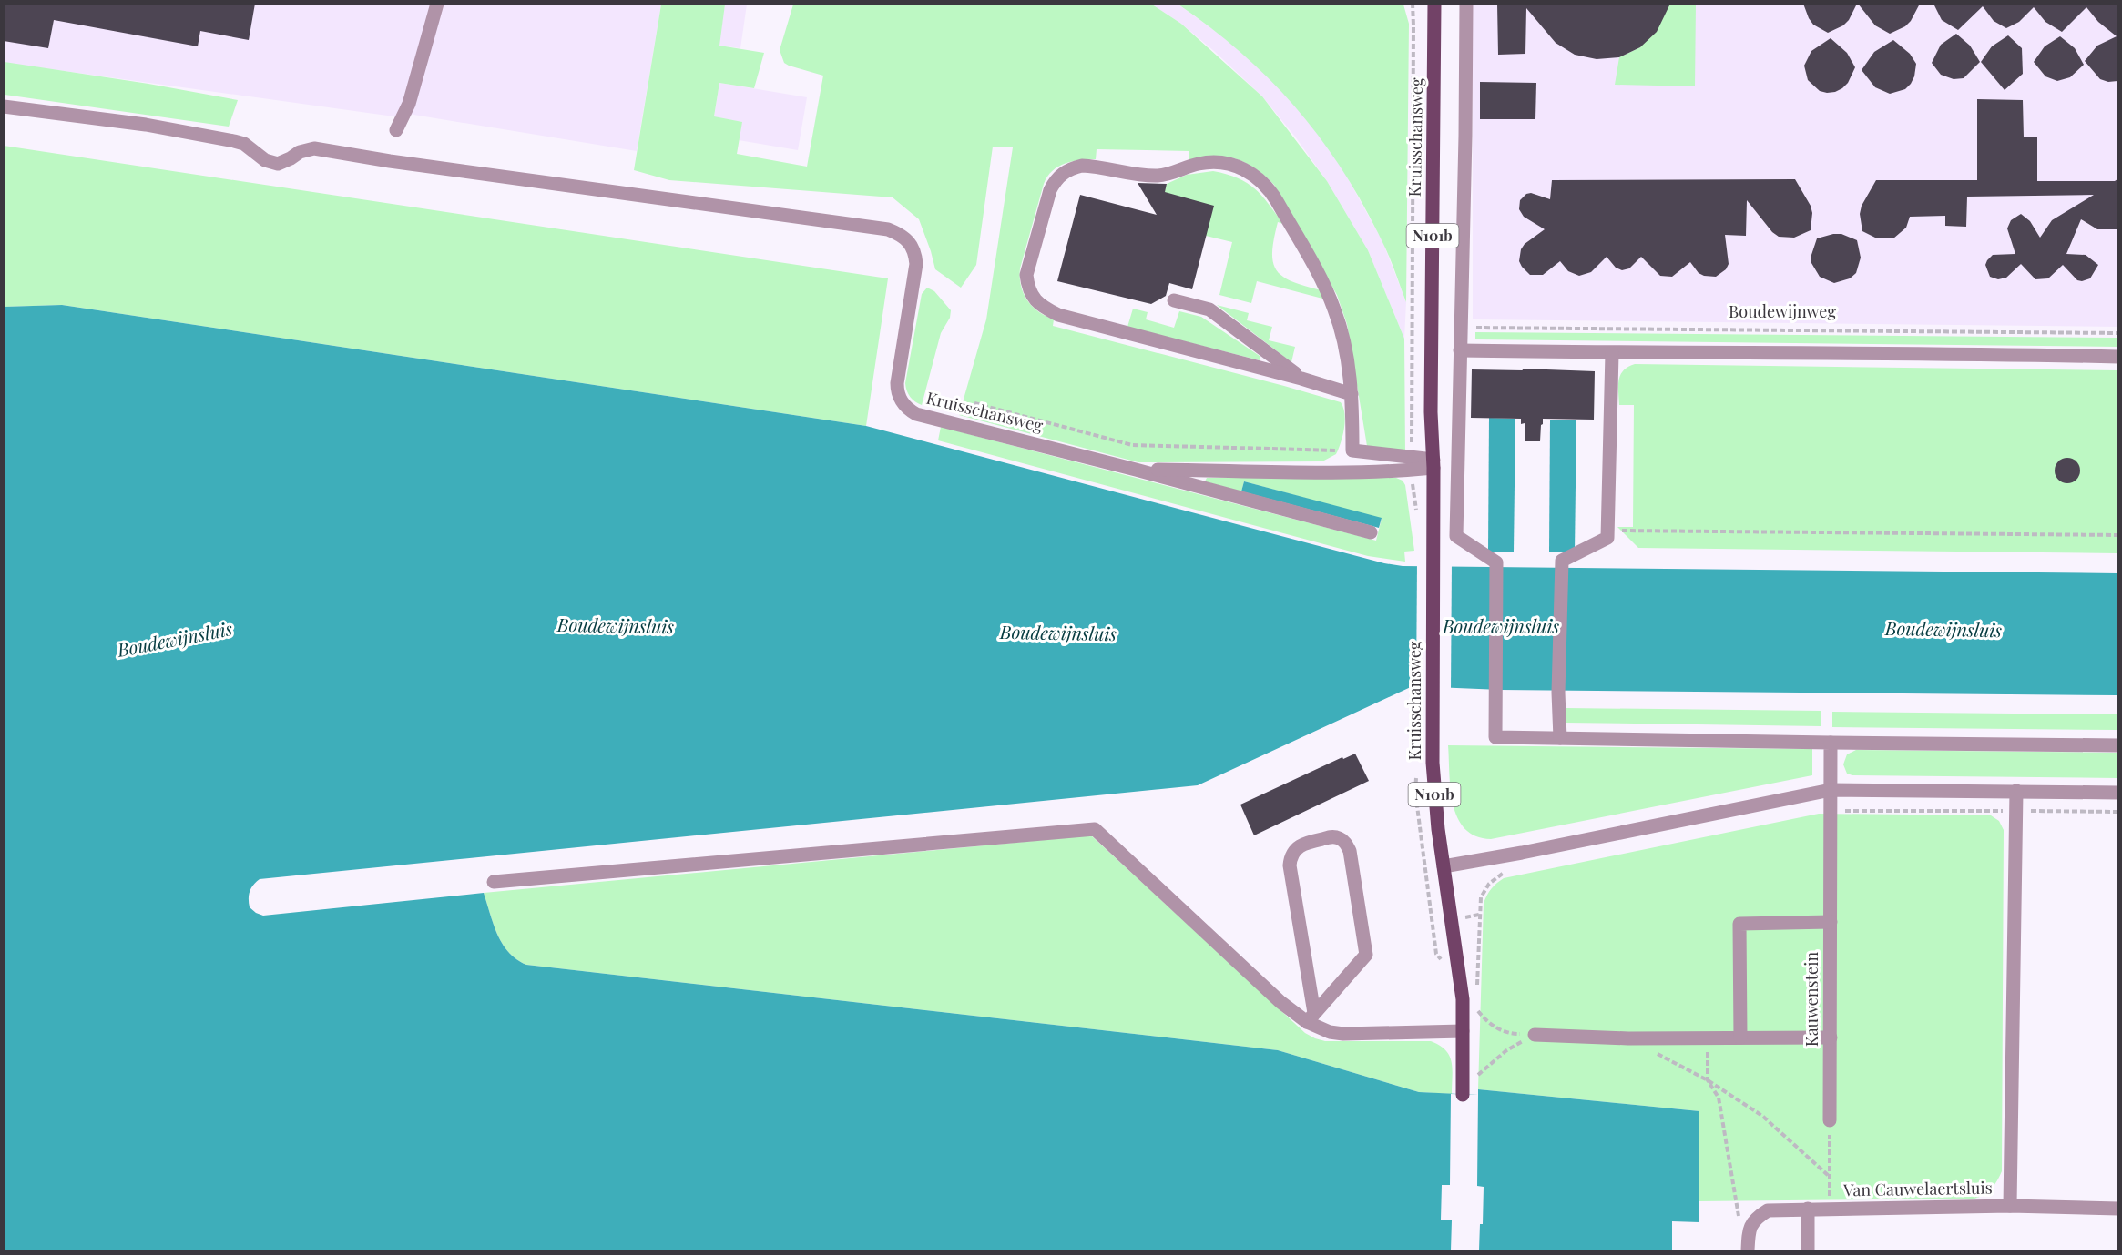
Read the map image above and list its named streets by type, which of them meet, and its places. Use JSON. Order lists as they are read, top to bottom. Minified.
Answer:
{"streets":{"main road":["Kruisschansweg","N101b"],"street":["Kauwenstein","Van Cauwelaertsluis"],"path":["Boudewijnweg"]},"water":["Boudewijnsluis"]}
